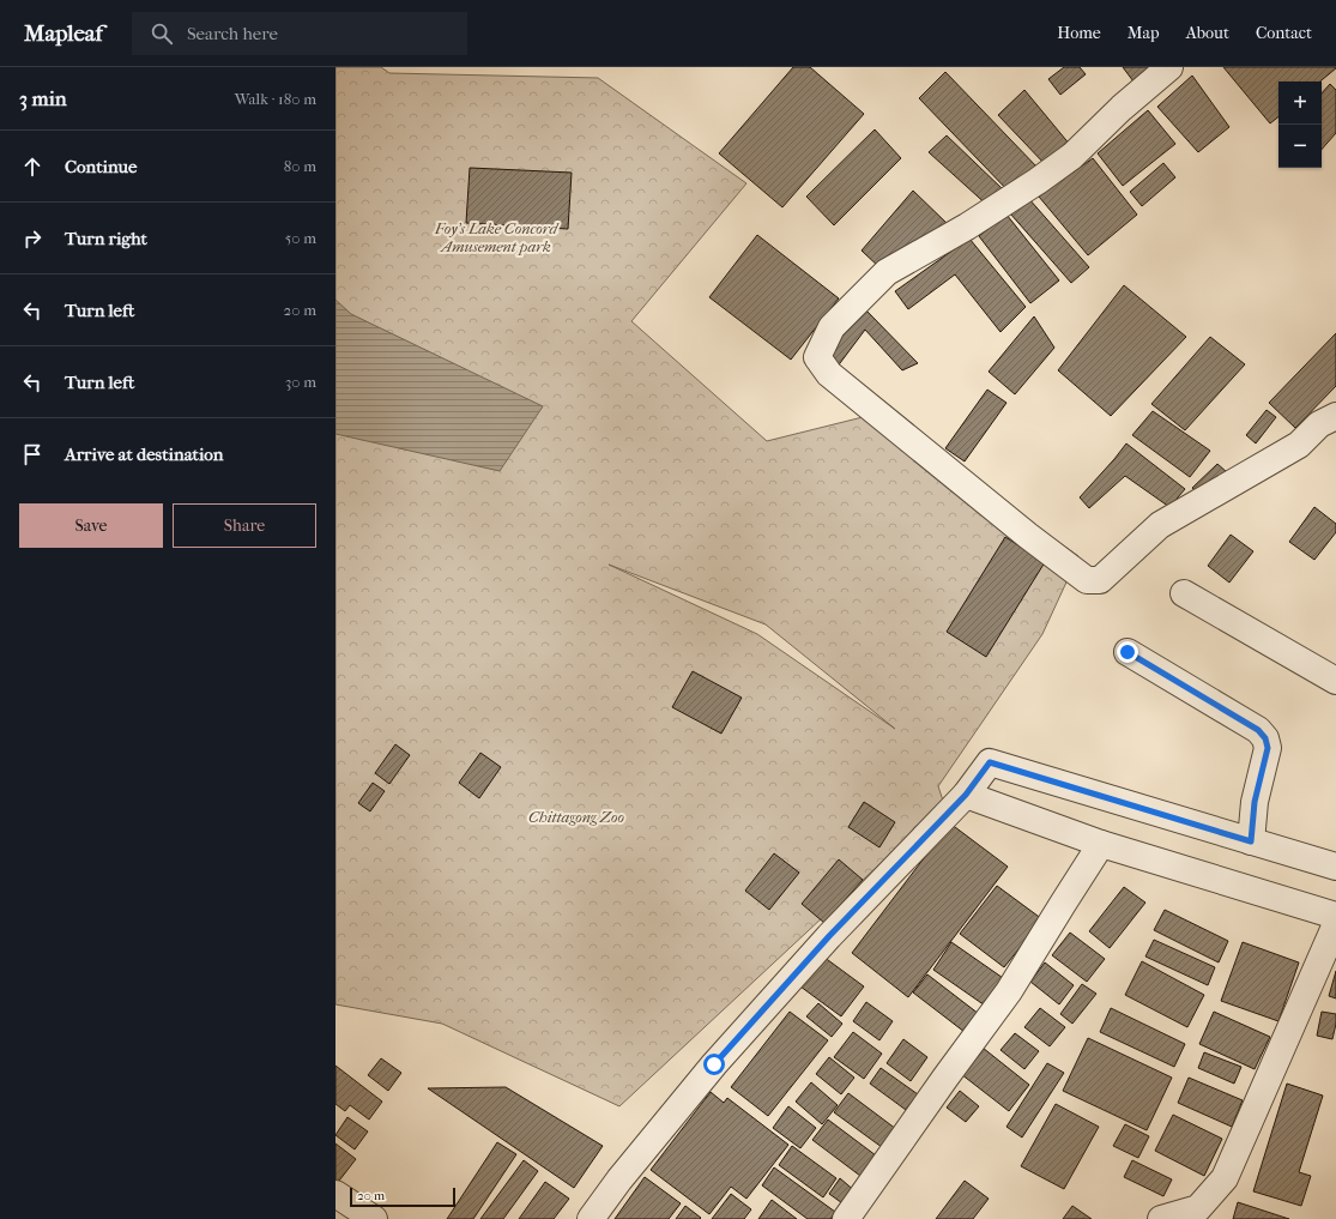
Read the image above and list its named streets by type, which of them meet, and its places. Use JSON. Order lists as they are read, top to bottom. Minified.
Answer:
{"parks":["Foy's Lake Concord Amusement park","Chittagong Zoo"],"scale_bar":"20 m","page":{"header":"Mapleaf","search":"Search here","nav":["Home","Map","About","Contact"],"heading":["3 min","Walk · 180 m"],"map_buttons":["+","−"],"list":[["Continue","80 m"],["Turn right","50 m"],["Turn left","20 m"],["Turn left","30 m"],"Arrive at destination"],"buttons":["Save","Share"],"scale":"20 m"}}
